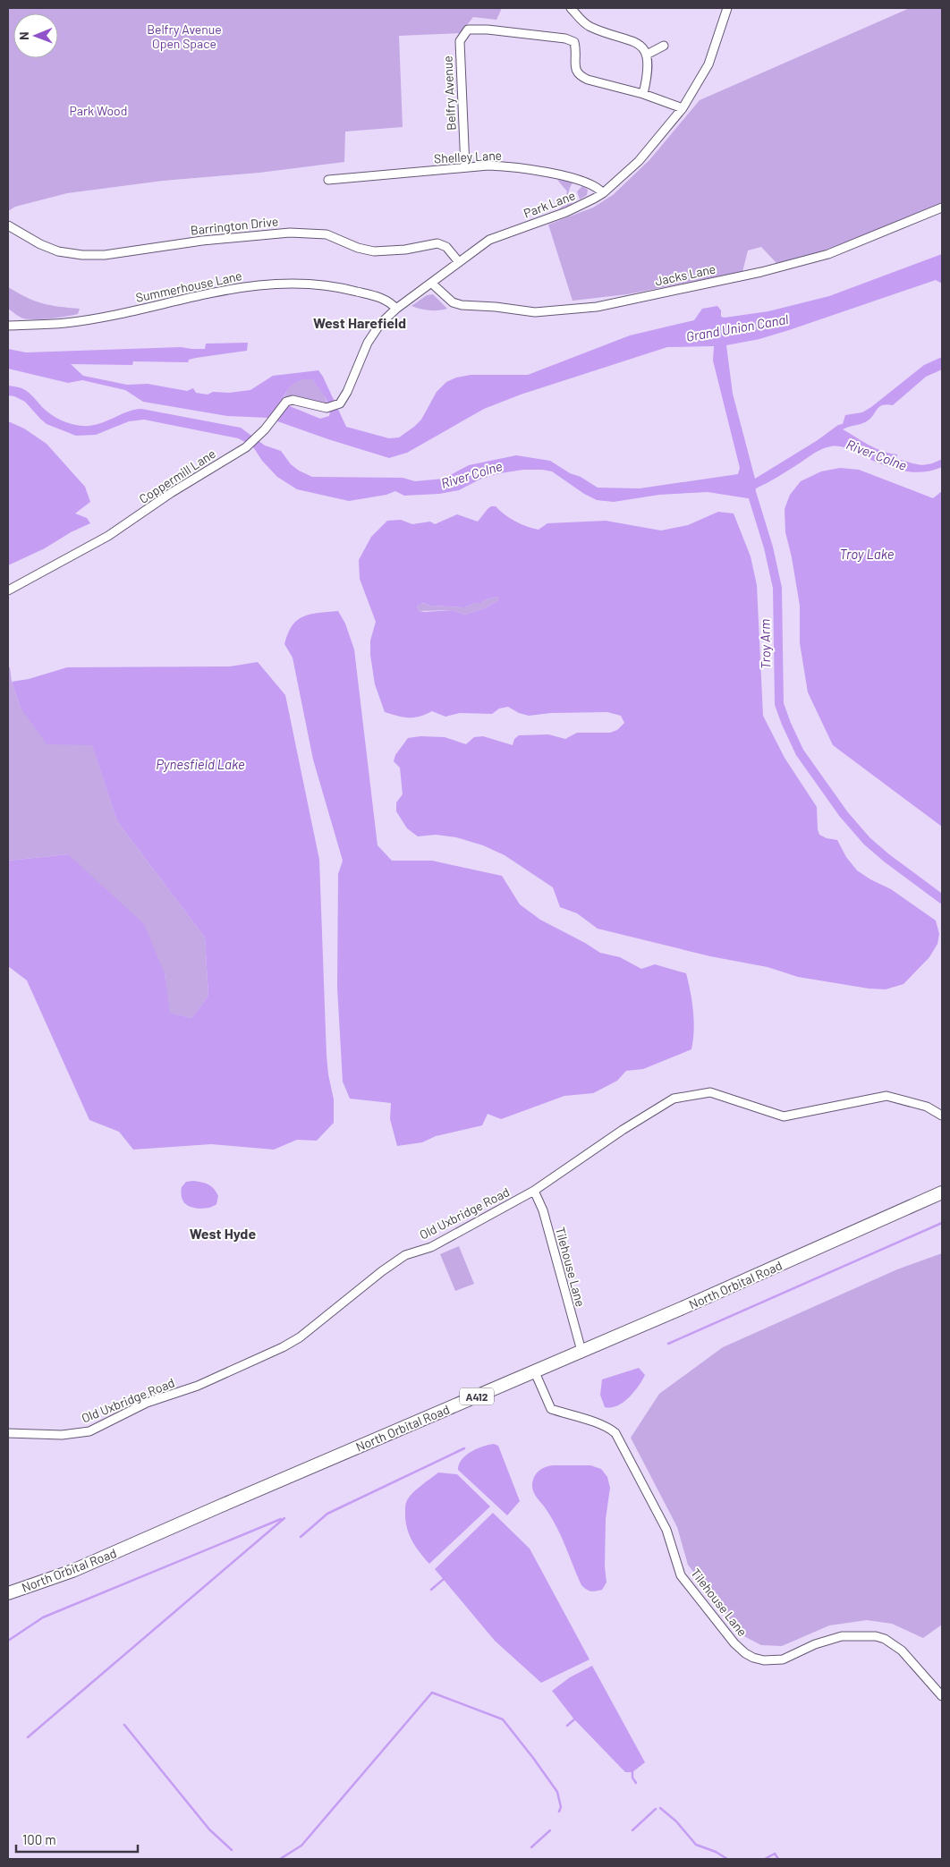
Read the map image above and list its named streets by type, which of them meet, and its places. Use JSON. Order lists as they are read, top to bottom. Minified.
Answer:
{"streets":{"main road":["North Orbital Road","A412"],"street":["Belfry Avenue","Shelley Lane","Park Lane","Barrington Drive","Jacks Lane","Summerhouse Lane","Coppermill Lane","Old Uxbridge Road","Tilehouse Lane"]},"crossings":[["Belfry Avenue","Shelley Lane"],["Belfry Avenue","Park Lane"],["Shelley Lane","Park Lane"],["Park Lane","Barrington Drive"],["Park Lane","Jacks Lane"],["Park Lane","Summerhouse Lane"],["Park Lane","Coppermill Lane"],["Old Uxbridge Road","Tilehouse Lane"],["Tilehouse Lane","North Orbital Road"]],"districts":["West Harefield","West Hyde"],"water":["Grand Union Canal","River Colne","Troy Lake","Troy Arm","Pynesfield Lake"],"parks":["Belfry Avenue Open Space","Park Wood"],"scale_bar":"100 m","north":"left"}
